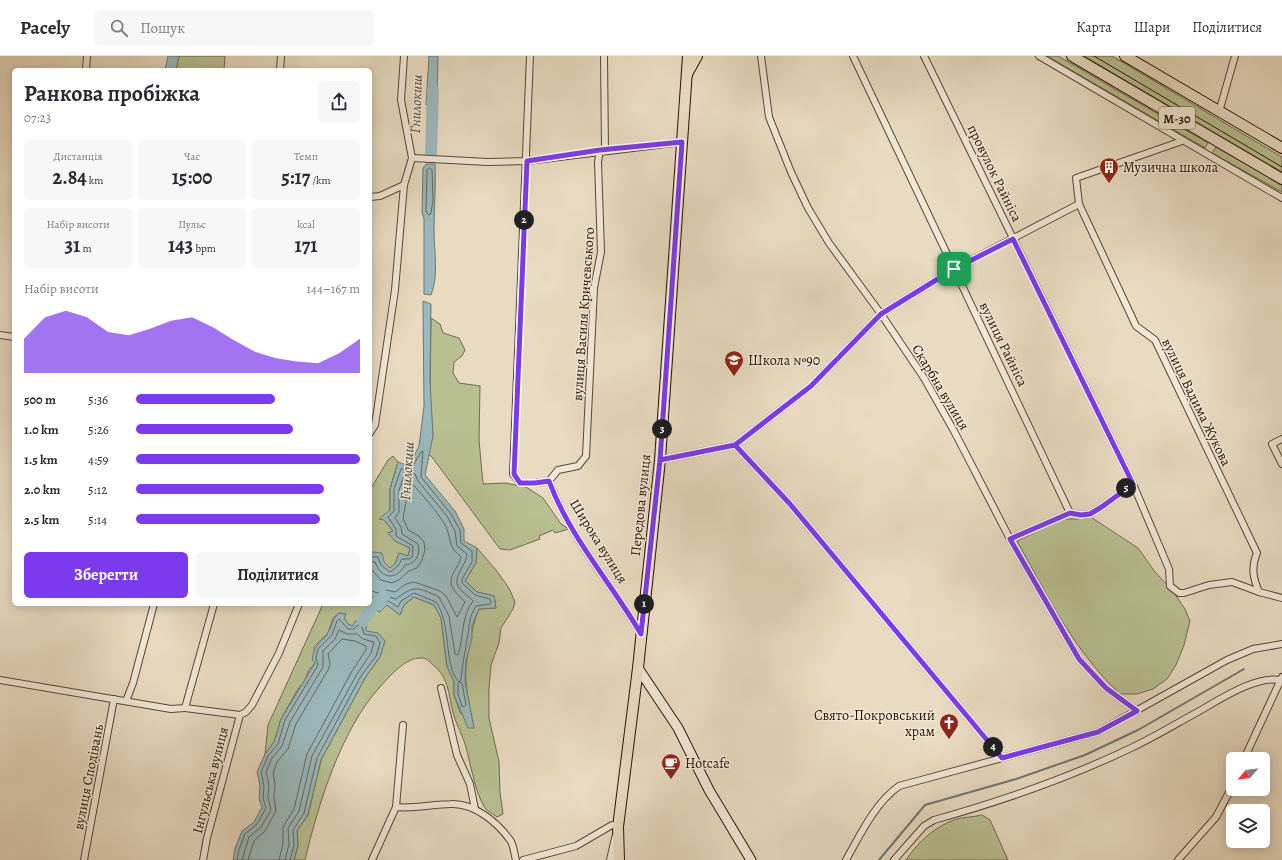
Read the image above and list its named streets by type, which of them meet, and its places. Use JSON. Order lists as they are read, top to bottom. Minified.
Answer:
{"streets":{"main road":["М-30","Передова вулиця"],"street":["провулок Райніса","вулиця Василя Кричевського","вулиця Райніса","Скарбна вулиця","вулиця Вадима Жукова","Широка вулиця","вулиця Сподівань","Інгульська вулиця"]},"crossings":[["провулок Райніса","вулиця Вадима Жукова"],["вулиця Василя Кричевського","Широка вулиця"],["Передова вулиця","Широка вулиця"]],"water":["Гнилокиш"],"places":{"building":["Музична школа"],"school or university":["Школа №90"],"church":["Свято-Покровський храм"],"cafe":["Hotcafe"]},"north":"bottom left","page":{"header":"Pacely","search":"Пошук","nav":["Карта","Шари","Поділитися"],"heading":["Ранкова пробіжка","07:23"],"stats":[["Дистанція","2.84 km"],["Час","15:00"],["Темп","5:17 /km"],["Набір висоти","31 m"],["Пульс","143 bpm"],["kcal","171"]],"pins":["2","3","5","1","4"],"chart":["Набір висоти","144–167 m"],"list":[{"name":"500 m","note":"5:36"},{"name":"1.0 km","note":"5:26"},{"name":"1.5 km","note":"4:59"},{"name":"2.0 km","note":"5:12"},{"name":"2.5 km","note":"5:14"}],"buttons":["Зберегти","Поділитися"]}}
